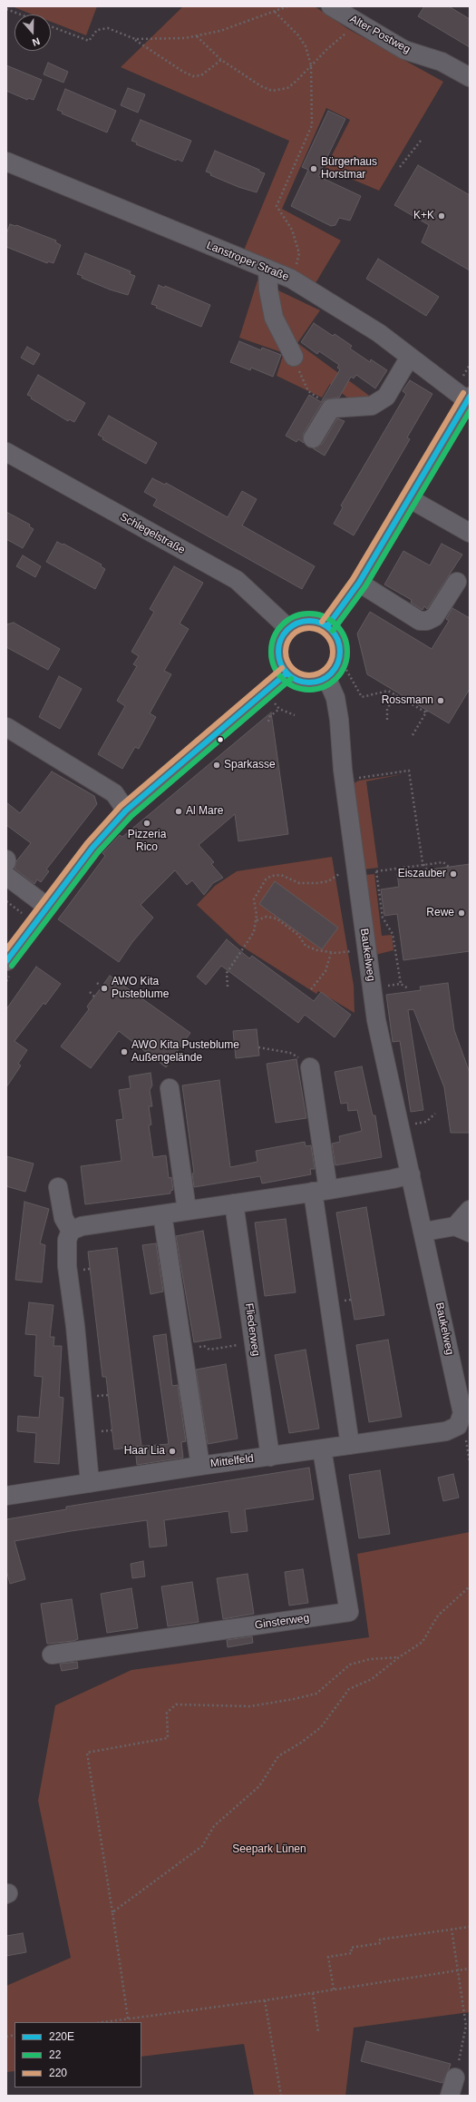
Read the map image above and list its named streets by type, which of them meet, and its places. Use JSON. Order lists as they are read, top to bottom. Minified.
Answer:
{"streets":{"street":["Alter Postweg","Lanstroper Straße","Schlegelstraße","Baukelweg","Fliederweg","Mittelfeld","Ginsterweg"]},"crossings":[["Schlegelstraße","Baukelweg"],["Baukelweg","Mittelfeld"],["Fliederweg","Mittelfeld"],["Mittelfeld","Ginsterweg"]],"parks":["Seepark Lünen"],"places":["Bürgerhaus Horstmar","K+K","Rossmann","Sparkasse","Al Mare","Pizzeria Rico","Eiszauber","Rewe","AWO Kita Pusteblume","AWO Kita Pusteblume Außengelände","Haar Lia"],"lines":["transit line 220","transit line 220E","transit line 22"],"legend":["220E","22","220"],"north":"bottom"}
